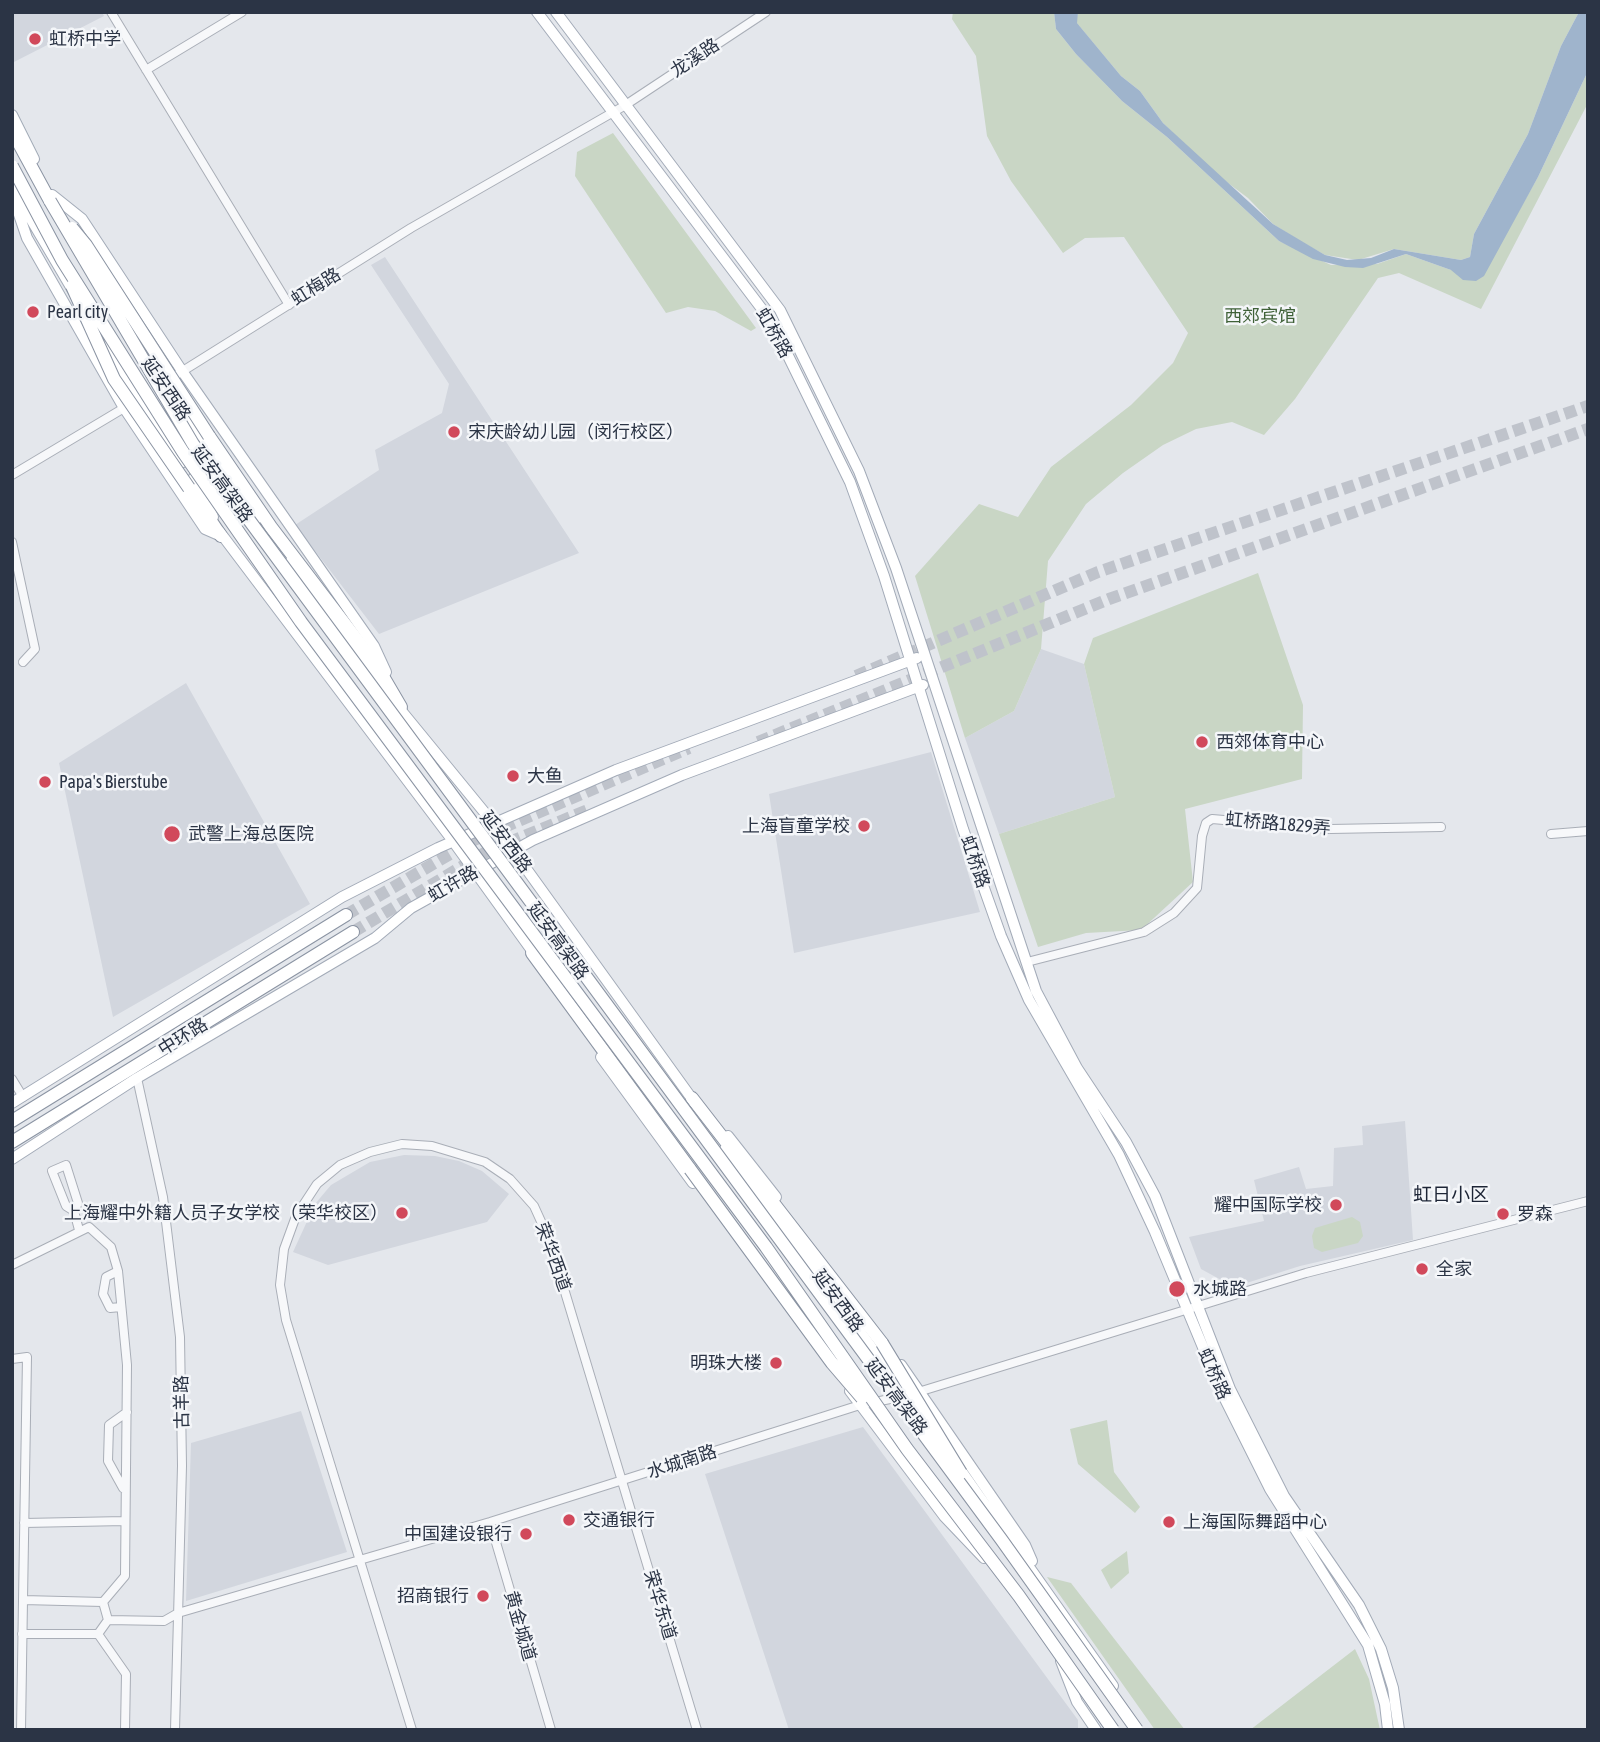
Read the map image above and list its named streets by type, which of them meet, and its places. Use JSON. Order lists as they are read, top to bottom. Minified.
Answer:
{"streets":{"highway":["延安高架路","中环路"],"main road":["虹桥路","延安西路","虹许路"],"street":["龙溪路","虹梅路","虹桥路1829弄","荣华西道","古羊路","水城南路","荣华东道","黄金城道"]},"crossings":[["龙溪路","虹梅路"],["龙溪路","虹桥路"],["虹梅路","虹桥路"],["虹梅路","延安西路"],["虹桥路","虹桥路1829弄"],["虹桥路","虹许路"],["虹桥路","水城南路"],["延安西路","延安高架路"],["延安西路","虹许路"],["延安西路","水城南路"],["虹许路","古羊路"],["荣华西道","水城南路"],["荣华西道","荣华东道"],["古羊路","水城南路"],["水城南路","荣华东道"],["水城南路","黄金城道"]],"districts":["虹日小区"],"parks":["西郊宾馆"],"places":["虹桥中学","Pearl city","宋庆龄幼儿园（闵行校区）","西郊体育中心","大鱼","Papa's Bierstube","上海盲童学校","武警上海总医院","耀中国际学校","上海耀中外籍人员子女学校（荣华校区）","罗森","全家","水城路","明珠大楼","交通银行","上海国际舞蹈中心","中国建设银行","招商银行"]}
